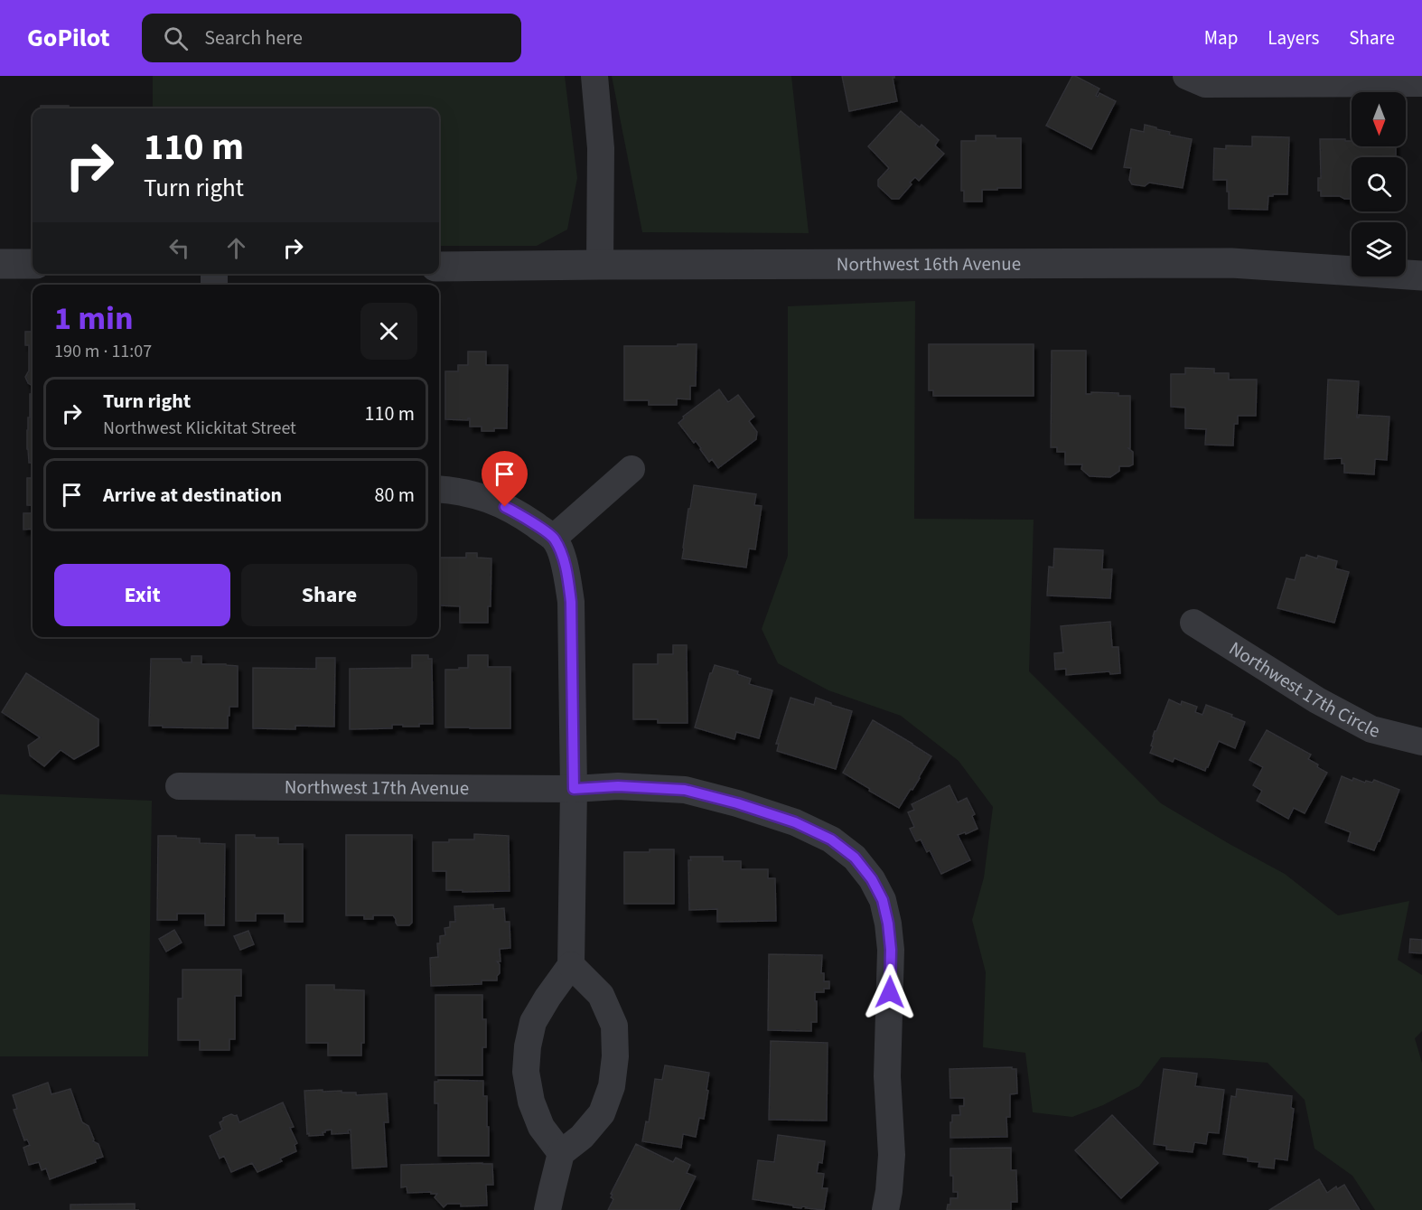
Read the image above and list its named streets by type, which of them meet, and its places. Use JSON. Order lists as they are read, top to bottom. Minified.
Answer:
{"streets":{"street":["Northwest 16th Avenue","Northwest 17th Circle","Northwest 17th Avenue"]},"north":"bottom","page":{"header":"GoPilot","search":"Search here","nav":["Map","Layers","Share"],"turn":["110 m","Turn right"],"heading":["1 min","190 m · 11:07"],"list":[{"name":"Turn right","note":"Northwest Klickitat Street","value":"110 m"},{"name":"Arrive at destination","value":"80 m"}],"buttons":["Exit","Share"]}}
